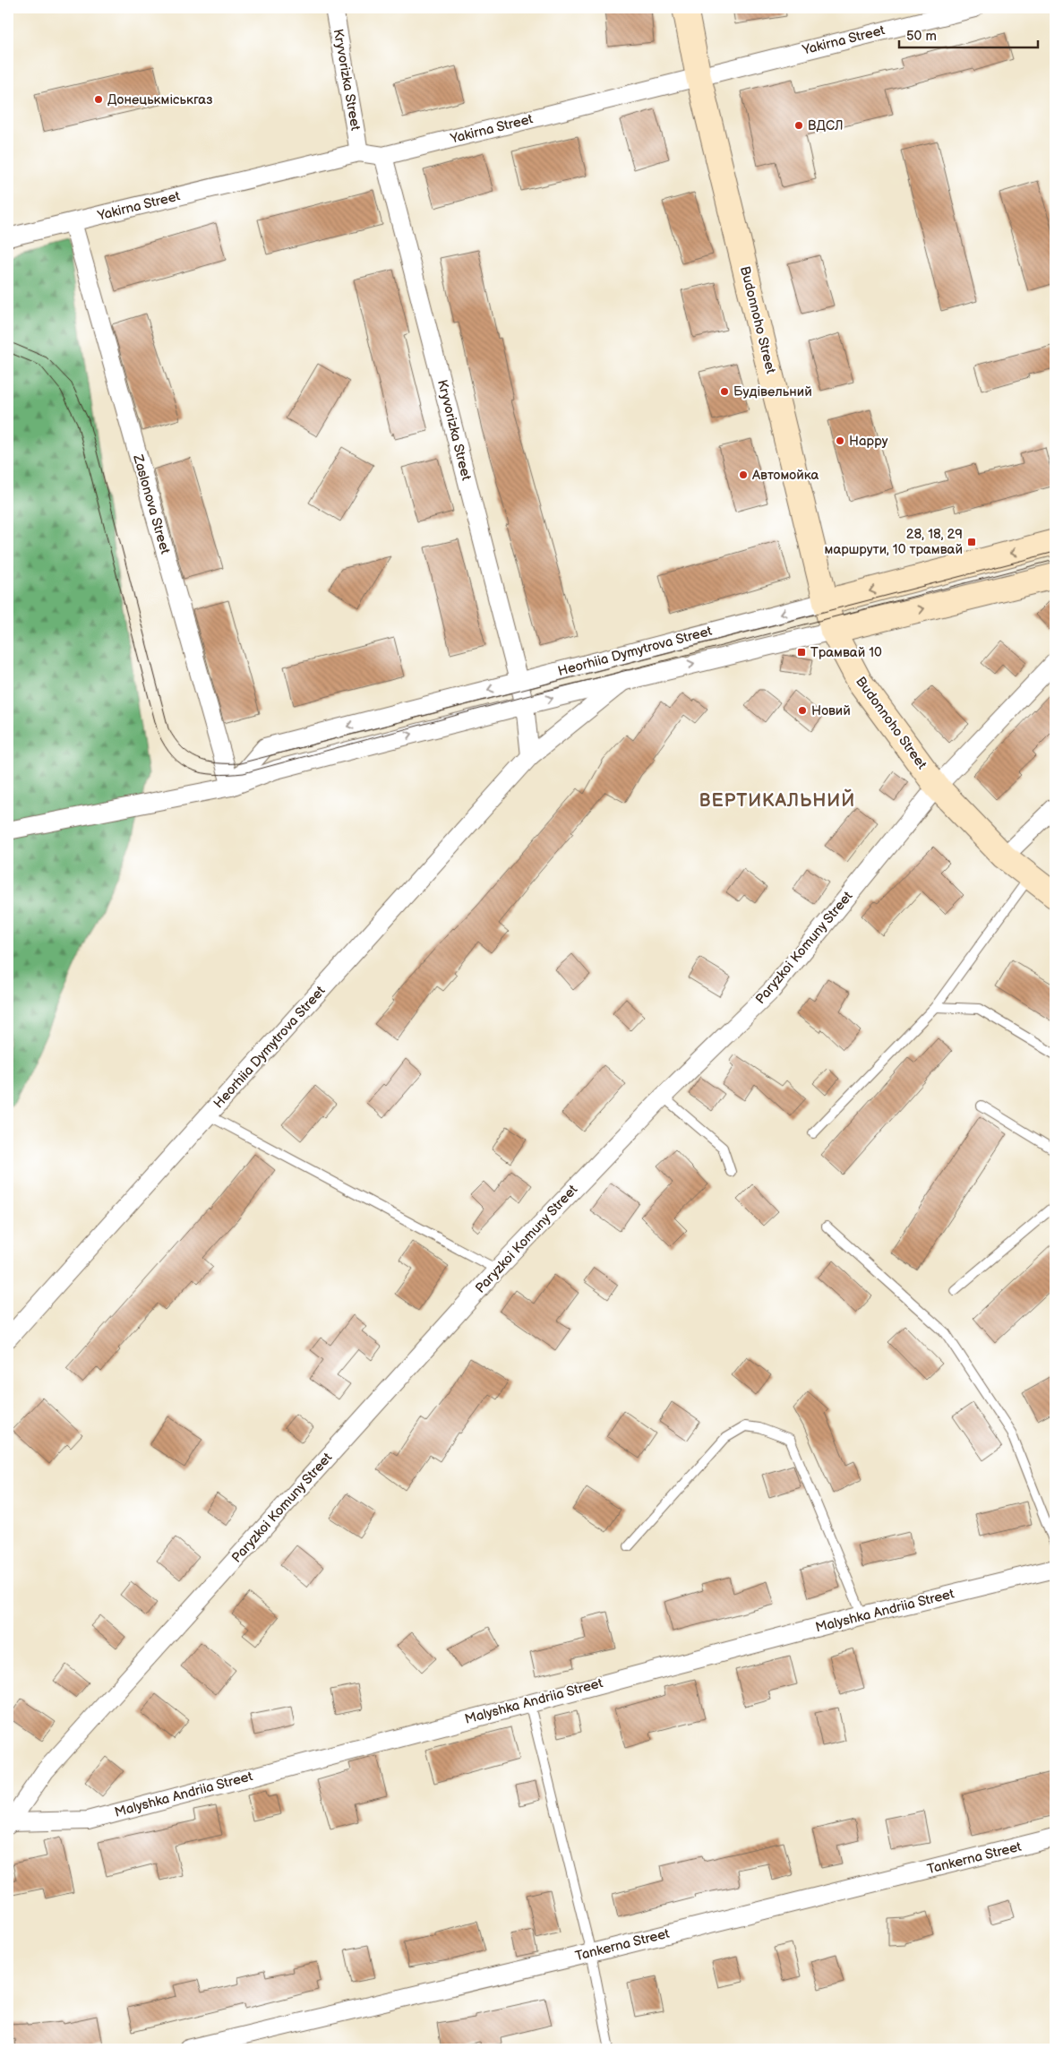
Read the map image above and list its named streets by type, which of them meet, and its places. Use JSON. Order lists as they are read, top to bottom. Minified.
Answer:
{"streets":{"main road":["Budonnoho Street","Heorhiia Dymytrova Street"],"street":["Yakirna Street","Kryvorizka Street","Zaslonova Street","Paryzkoi Komuny Street","Malyshka Andriia Street","Tankerna Street"]},"crossings":[["Yakirna Street","Kryvorizka Street"],["Yakirna Street","Budonnoho Street"],["Yakirna Street","Zaslonova Street"],["Kryvorizka Street","Heorhiia Dymytrova Street"],["Budonnoho Street","Heorhiia Dymytrova Street"],["Budonnoho Street","Paryzkoi Komuny Street"],["Zaslonova Street","Heorhiia Dymytrova Street"],["Paryzkoi Komuny Street","Malyshka Andriia Street"]],"districts":["ВЕРТИКАЛЬНИЙ"],"places":{"other":["Донецькміськгаз","ВДСЛ","Будівельний","Happy","Автомойка","Новий"],"transit":["28, 18, 29 маршрути, 10 трамвай","Трамвай 10"]},"scale_bar":"50 m"}
